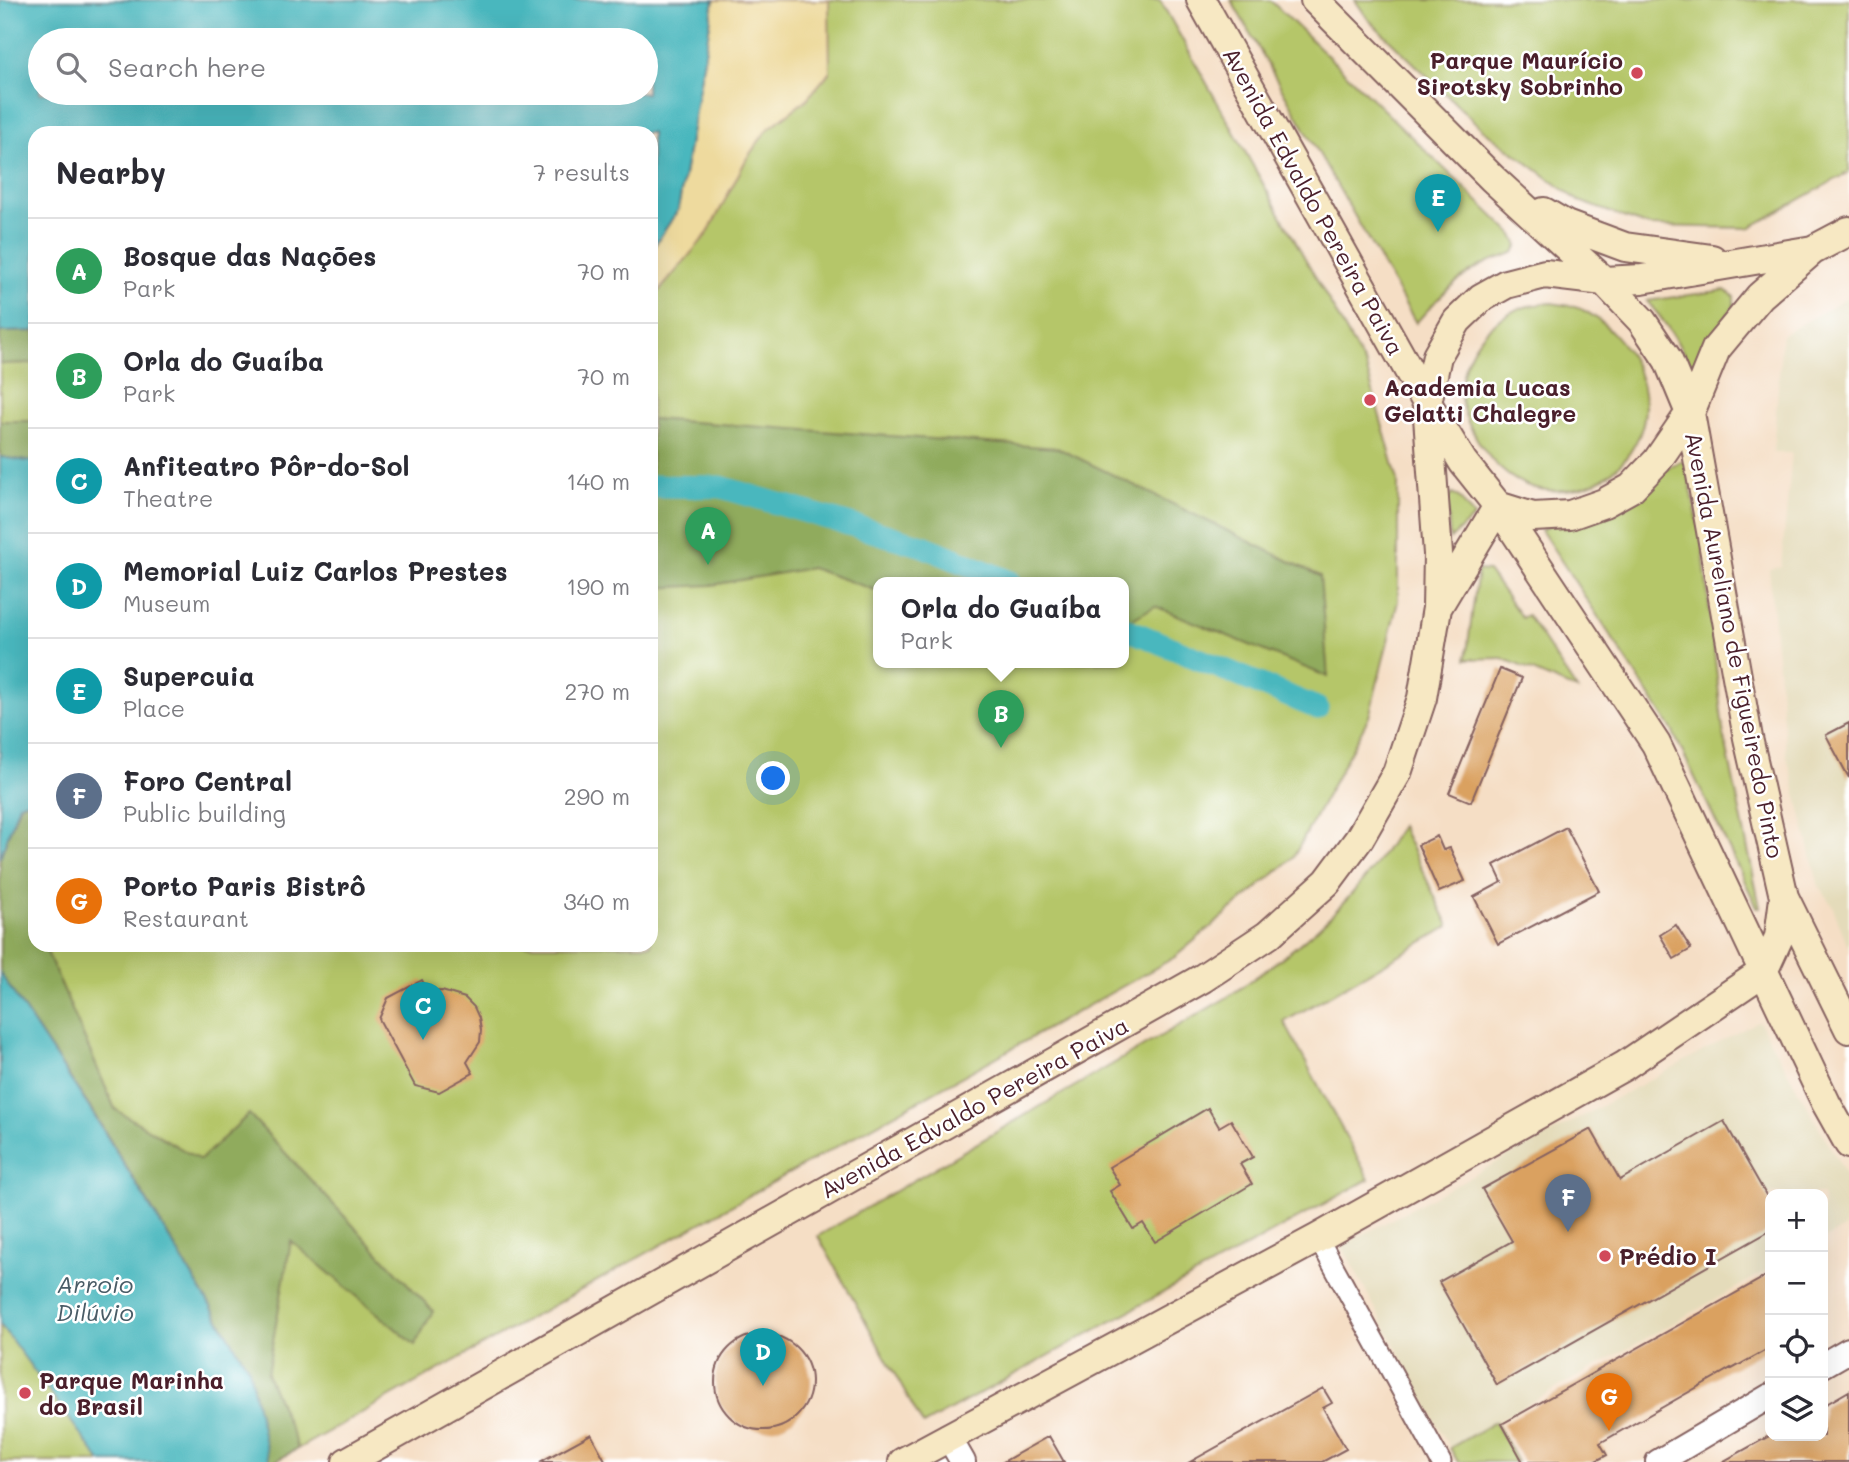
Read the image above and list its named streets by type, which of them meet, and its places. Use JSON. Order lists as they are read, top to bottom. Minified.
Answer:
{"streets":{"main road":["Avenida Edvaldo Pereira Paiva","Avenida Aureliano de Figueiredo Pinto"]},"crossings":[["Avenida Edvaldo Pereira Paiva","Avenida Aureliano de Figueiredo Pinto"]],"water":["Arroio Dilúvio"],"places":["Parque Maurício Sirotsky Sobrinho","Academia Lucas Gelatti Chalegre","Prédio I","Parque Marinha do Brasil"],"page":{"search":"Search here","heading":["Nearby","7 results"],"pins":["E","A","B","C","F","D","G"],"list":[{"mark":"A","name":"Bosque das Nações","note":"Park","value":"70 m"},{"mark":"B","name":"Orla do Guaíba","note":"Park","value":"70 m"},{"mark":"C","name":"Anfiteatro Pôr-do-Sol","note":"Theatre","value":"140 m"},{"mark":"D","name":"Memorial Luiz Carlos Prestes","note":"Museum","value":"190 m"},{"mark":"E","name":"Supercuia","note":"Place","value":"270 m"},{"mark":"F","name":"Foro Central","note":"Public building","value":"290 m"},{"mark":"G","name":"Porto Paris Bistrô","note":"Restaurant","value":"340 m"}],"popup":["Orla do Guaíba","Park"],"map_buttons":["+","−"]}}
